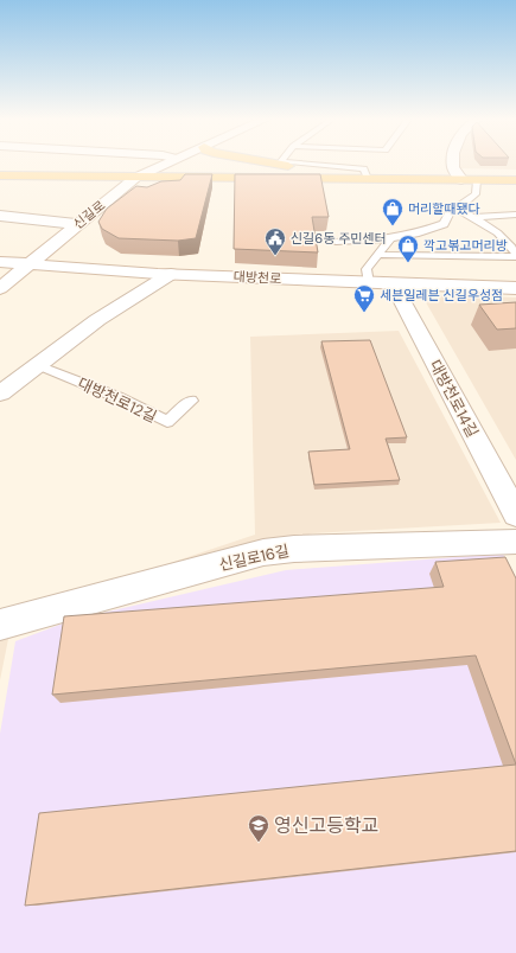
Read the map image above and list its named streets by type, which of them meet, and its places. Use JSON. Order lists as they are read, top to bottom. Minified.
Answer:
{"streets":{"street":["신길로","대방천로","대방천로14길","신길로16길"],"lane":["대방천로12길"]},"crossings":[["신길로","대방천로"],["대방천로","대방천로14길"]],"places":{"shop":["머리할때됐다","깍고볶고머리방"],"public building":["신길6동 주민센터"],"supermarket":["세븐일레븐 신길우성점"],"school or university":["영신고등학교"]}}
